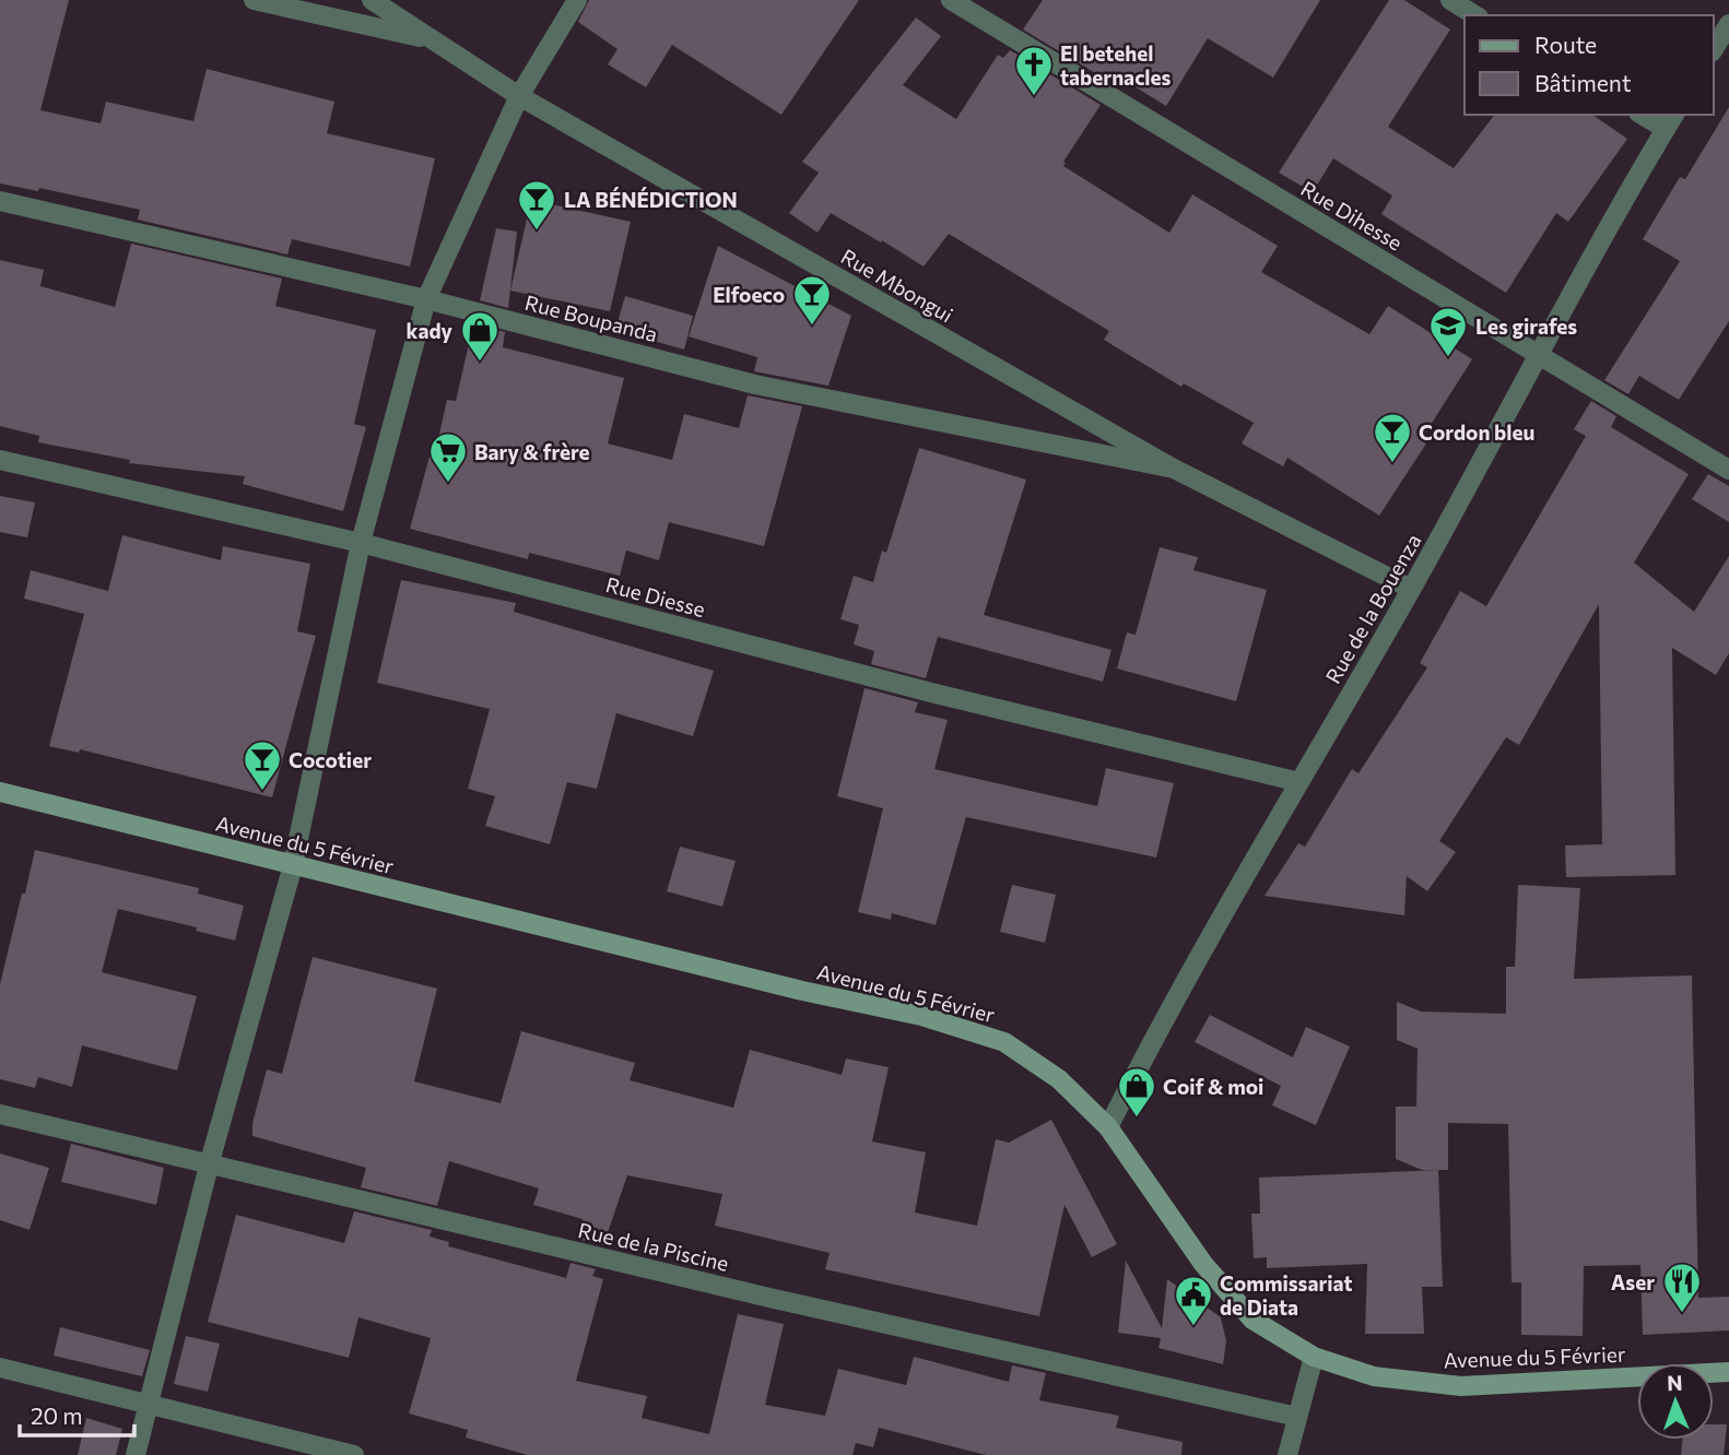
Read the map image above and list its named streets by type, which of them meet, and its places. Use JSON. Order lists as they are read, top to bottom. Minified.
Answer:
{"streets":{"street":["Rue Dihesse","Rue Mbongui","Rue Boupanda","Rue Diesse","Rue de la Bouenza","Avenue du 5 Février","Rue de la Piscine"]},"crossings":[["Rue Dihesse","Rue de la Bouenza"],["Rue Mbongui","Rue Boupanda"],["Rue Mbongui","Rue de la Bouenza"],["Rue Diesse","Rue de la Bouenza"],["Rue de la Bouenza","Avenue du 5 Février"]],"places":{"church":["El betehel tabernacles"],"bar":["LA BÉNÉDICTION","Elfoeco","Cordon bleu","Cocotier"],"school or university":["Les girafes"],"shop":["kady","Coif & moi"],"supermarket":["Bary & frère"],"restaurant":["Aser"],"public building":["Commissariat de Diata"]},"legend":["Route","Bâtiment"],"scale_bar":"20 m","north":"top"}
